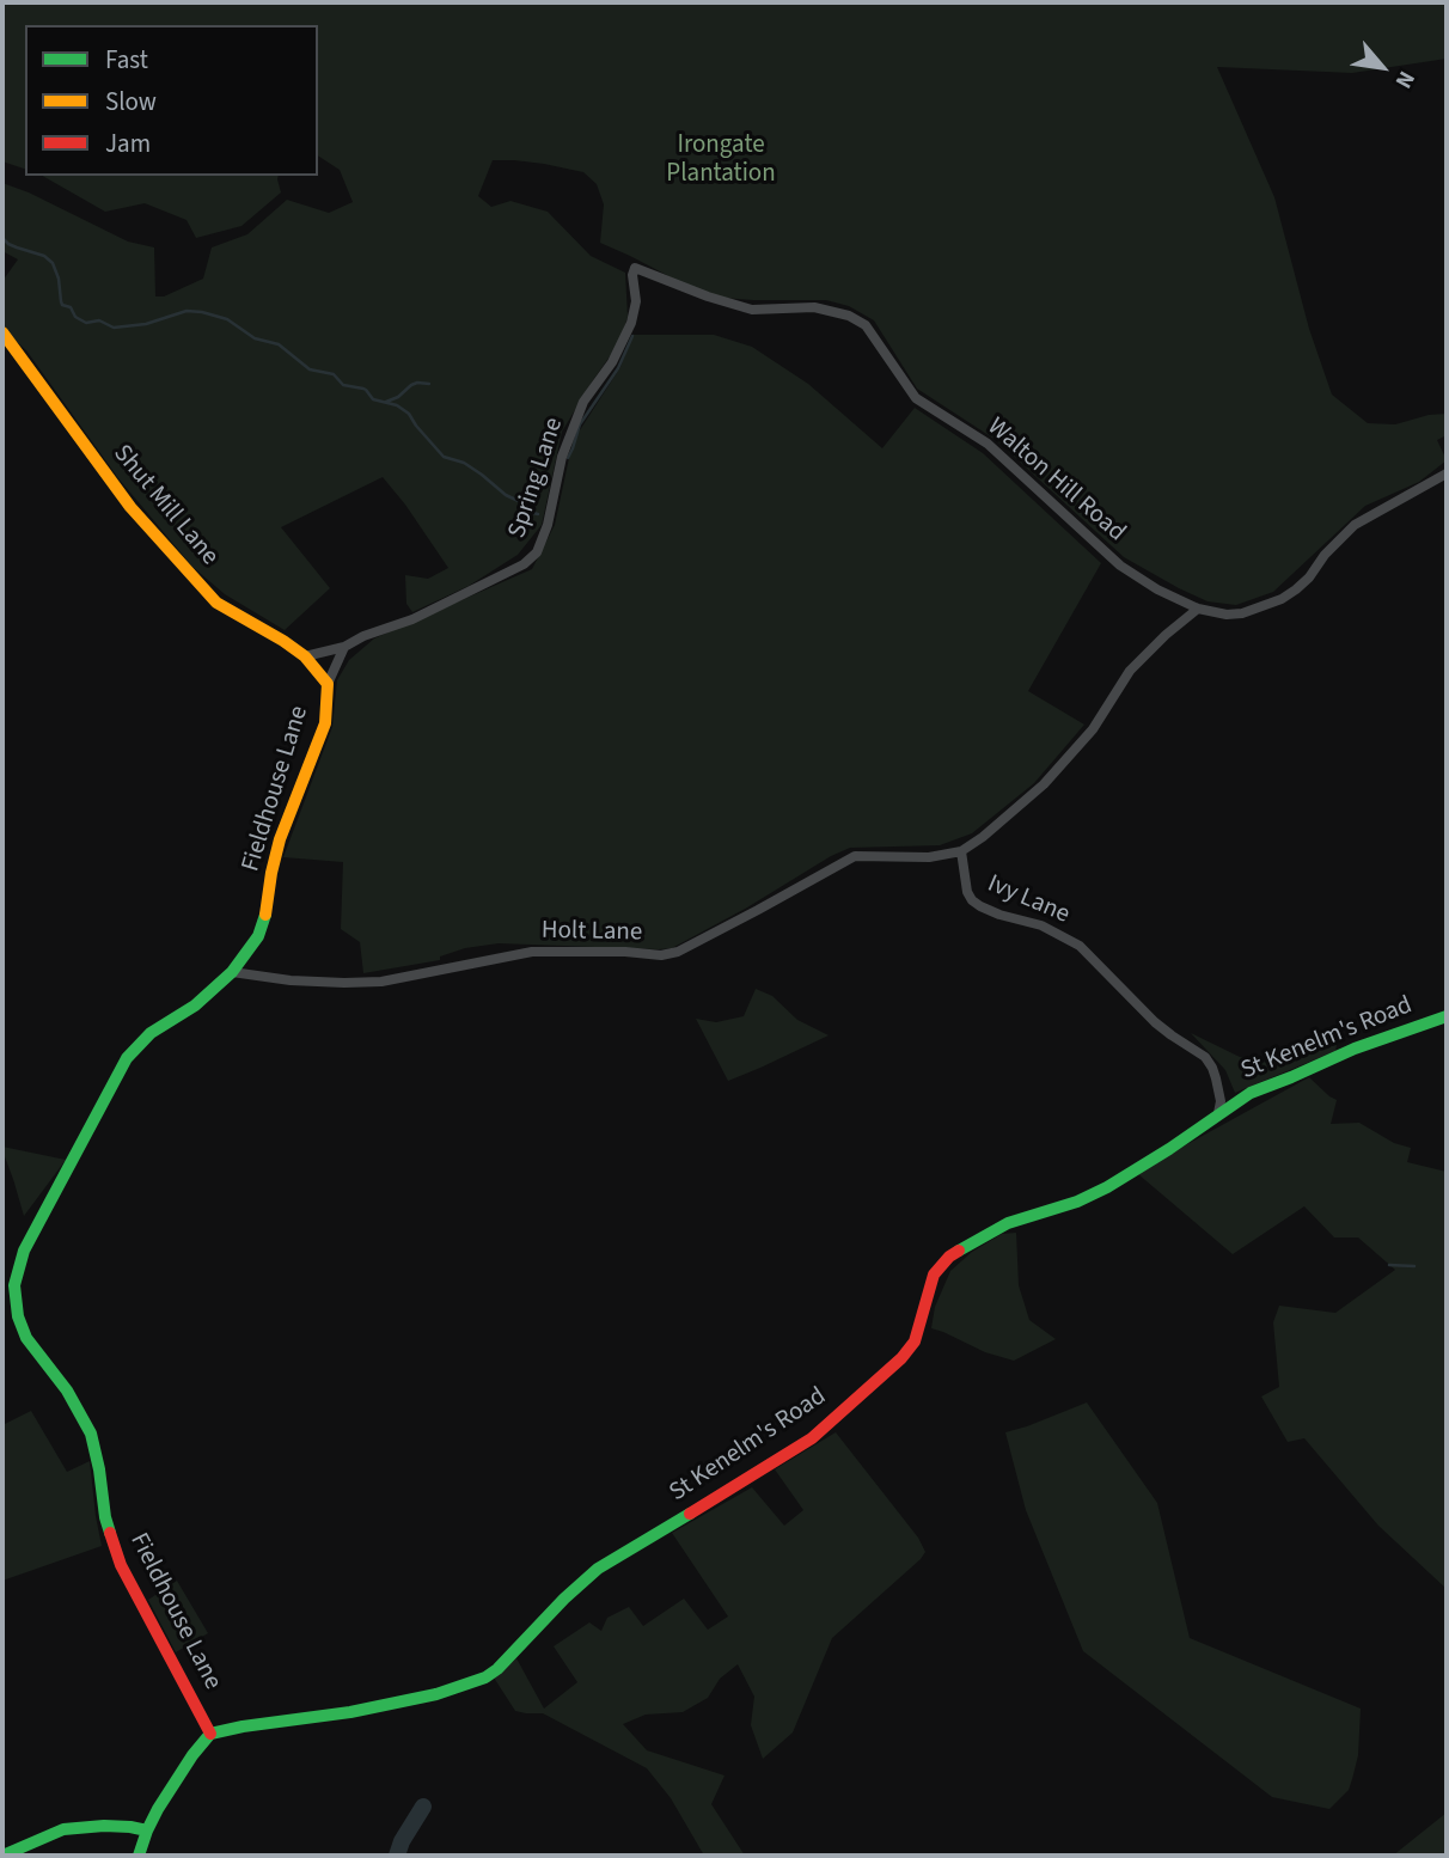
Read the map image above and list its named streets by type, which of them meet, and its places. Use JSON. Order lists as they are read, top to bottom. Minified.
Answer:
{"streets":{"street":["Spring Lane","Walton Hill Road","Shut Mill Lane","Fieldhouse Lane","Ivy Lane","Holt Lane","St Kenelm's Road"]},"crossings":[["Spring Lane","Walton Hill Road"],["Spring Lane","Shut Mill Lane"],["Walton Hill Road","Ivy Lane"],["Shut Mill Lane","Fieldhouse Lane"],["Fieldhouse Lane","Holt Lane"],["Fieldhouse Lane","St Kenelm's Road"],["Ivy Lane","Holt Lane"],["Ivy Lane","St Kenelm's Road"]],"parks":["Irongate Plantation"],"legend":["Fast","Slow","Jam"],"north":"bottom right"}
